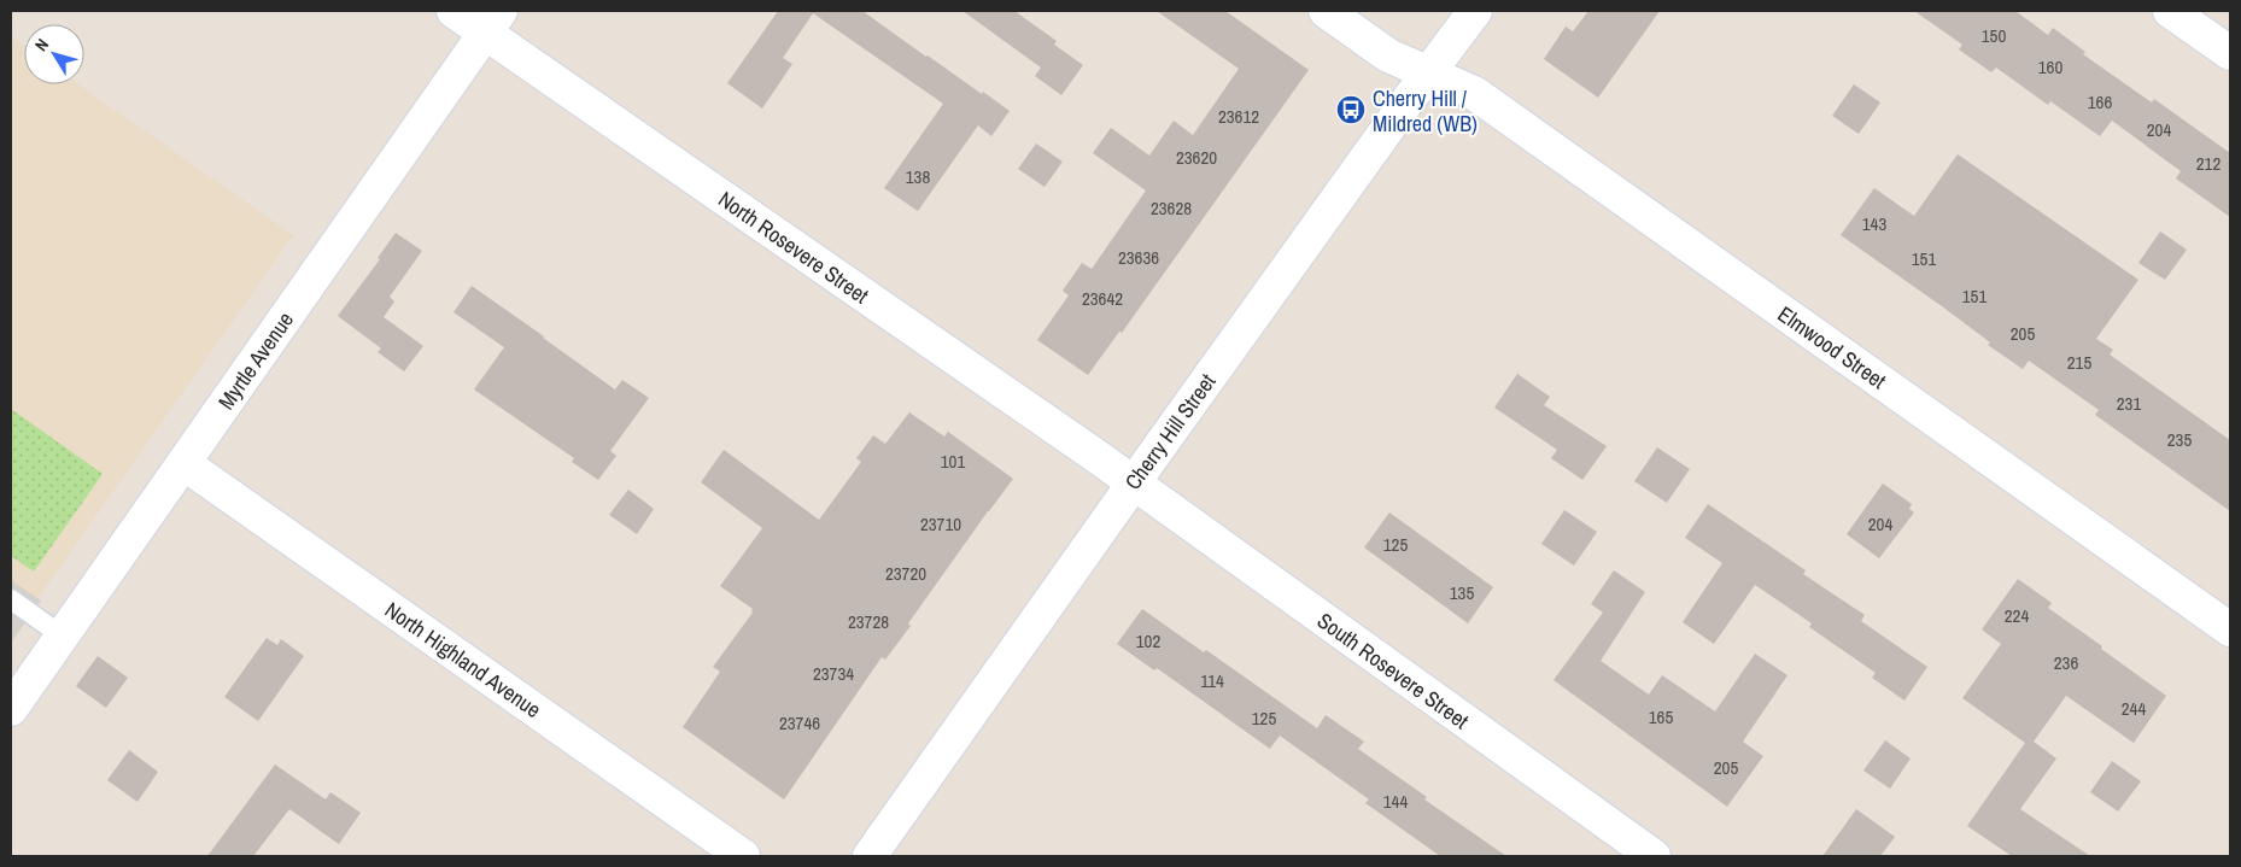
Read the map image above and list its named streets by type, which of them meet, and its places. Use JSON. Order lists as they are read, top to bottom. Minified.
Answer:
{"streets":{"street":["North Rosevere Street","Elmwood Street","Myrtle Avenue","Cherry Hill Street","North Highland Avenue","South Rosevere Street"]},"crossings":[["North Rosevere Street","Myrtle Avenue"],["North Rosevere Street","Cherry Hill Street"],["North Rosevere Street","South Rosevere Street"],["Elmwood Street","Cherry Hill Street"],["Myrtle Avenue","North Highland Avenue"],["Cherry Hill Street","South Rosevere Street"]],"places":{"bus stop":["Cherry Hill / Mildred (WB)"]},"house_numbers":["150","160","166","23612","204","23620","212","138","23628","143","23636","151","151","23642","205","215","231","235","101","23710","204","125","23720","135","224","23728","102","236","23734","114","244","165","125","23746","205","144"],"north":"top left"}
